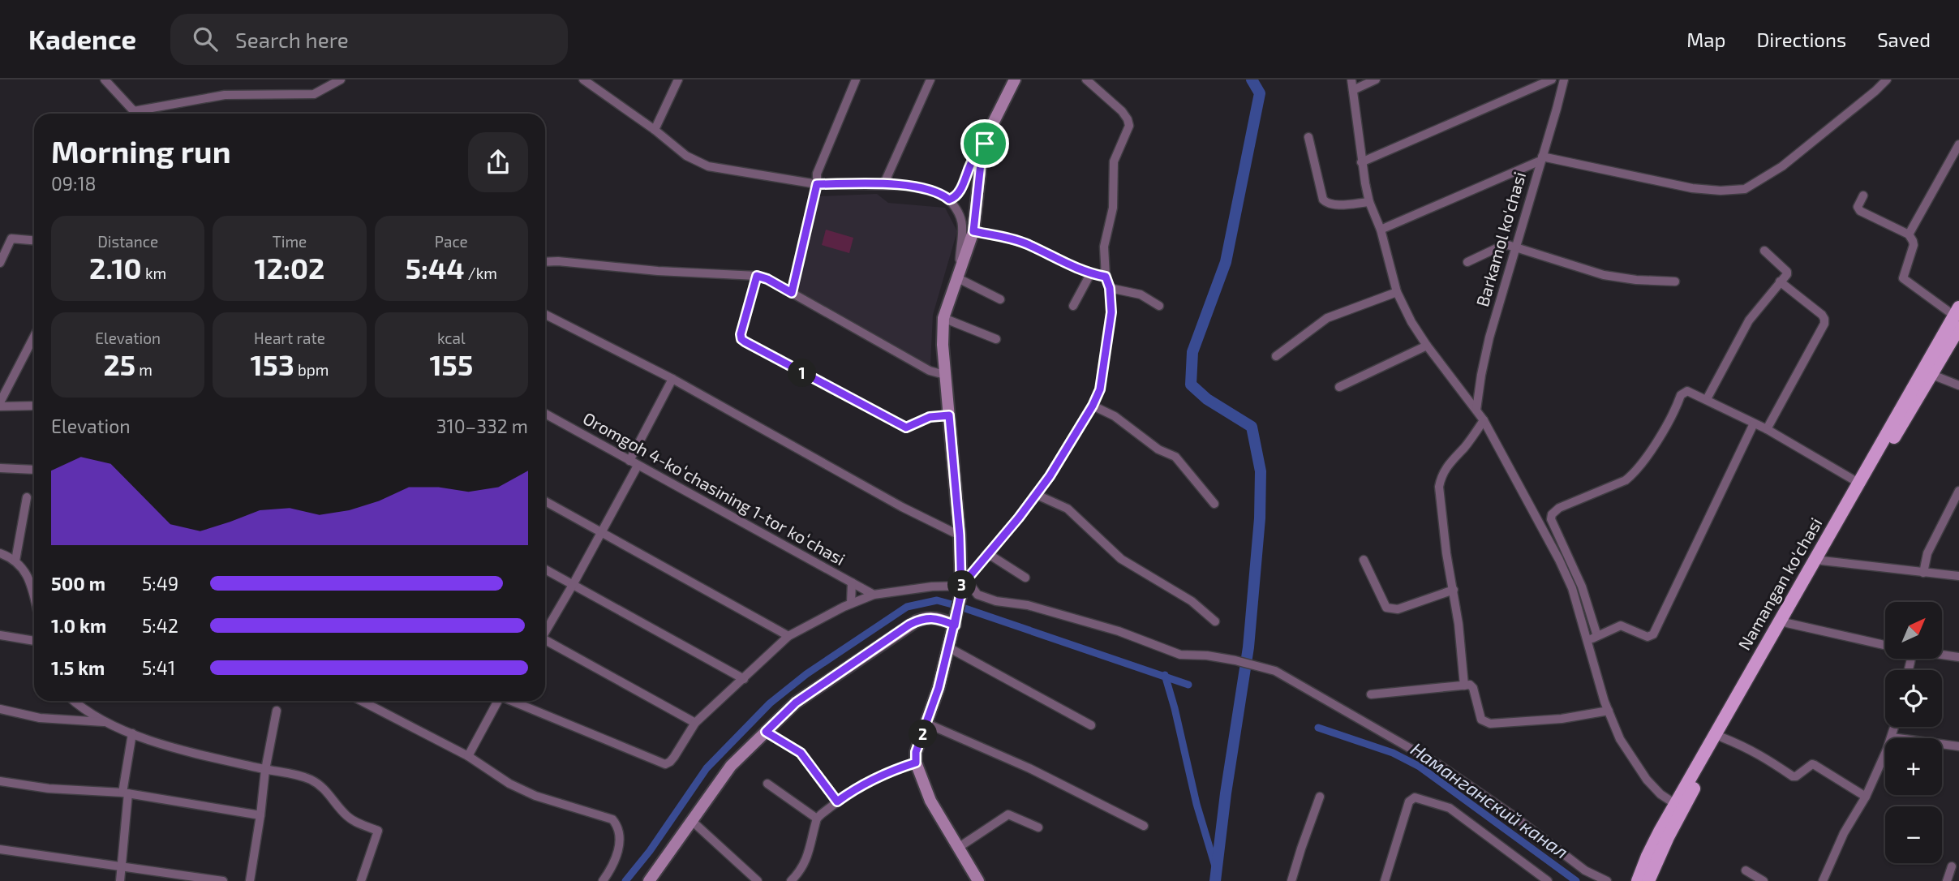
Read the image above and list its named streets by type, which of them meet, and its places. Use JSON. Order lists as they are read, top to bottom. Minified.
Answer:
{"streets":{"main road":["Namangan ko'chasi"],"street":["Barkamol ko'chasi","Oromgoh 4-koʻchasining 1-tor koʻchasi"]},"water":["Наманганский канал"],"north":"top right","page":{"header":"Kadence","search":"Search here","nav":["Map","Directions","Saved"],"heading":["Morning run","09:18"],"stats":[["Distance","2.10 km"],["Time","12:02"],["Pace","5:44 /km"],["Elevation","25 m"],["Heart rate","153 bpm"],["kcal","155"]],"pins":["1","3","2"],"chart":["Elevation","310–332 m"],"list":[{"name":"500 m","note":"5:49"},{"name":"1.0 km","note":"5:42"},{"name":"1.5 km","note":"5:41"}],"map_buttons":["+","−"]}}
